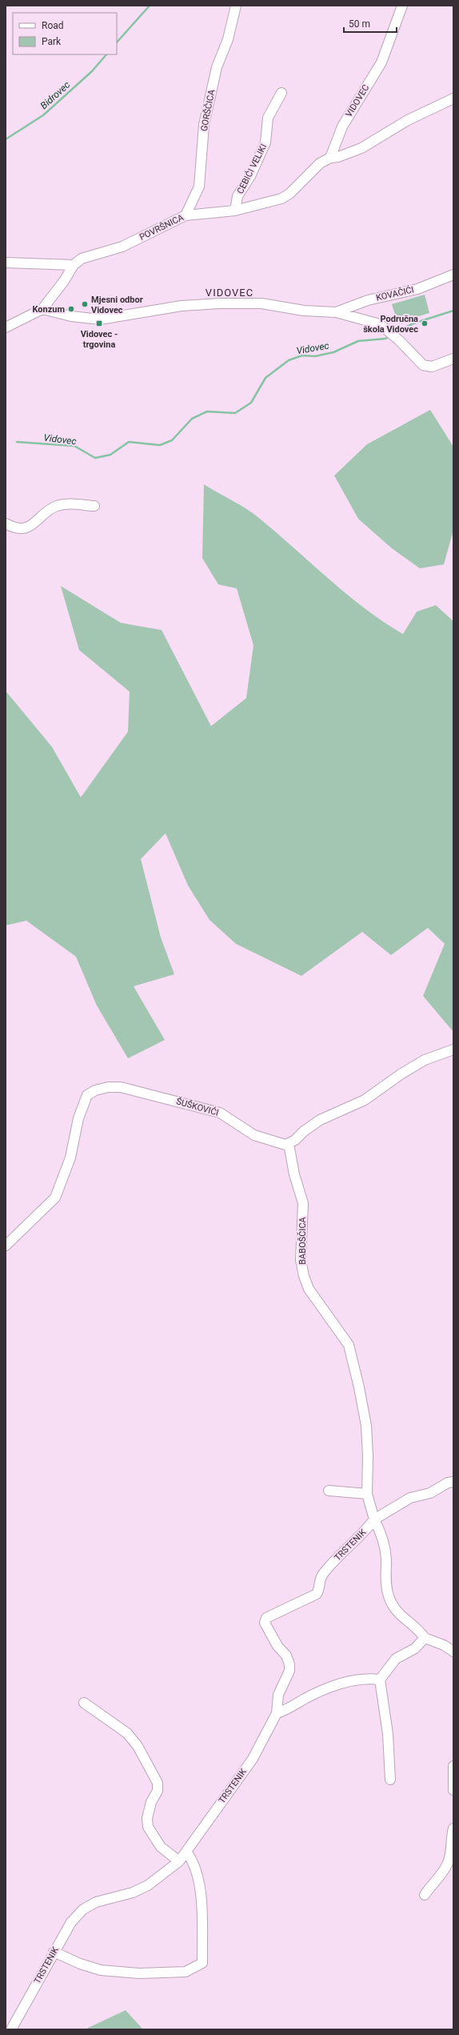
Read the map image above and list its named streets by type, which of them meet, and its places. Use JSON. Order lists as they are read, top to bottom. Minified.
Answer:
{"streets":{"street":["VIDOVEC","GORŠČICA","CEBIĆI VELIKI","POVRŠNICA","KOVAČIĆI","ŠUŠKOVIĆI","BABOŠČICA","TRSTENIK"]},"crossings":[["VIDOVEC","POVRŠNICA"],["GORŠČICA","POVRŠNICA"],["CEBIĆI VELIKI","POVRŠNICA"],["ŠUŠKOVIĆI","BABOŠČICA"],["BABOŠČICA","TRSTENIK"]],"districts":["VIDOVEC"],"water":["Bidrovec","Vidovec"],"places":{"other":["Mjesni odbor Vidovec","Konzum","Područna škola Vidovec"],"transit":["Vidovec - trgovina"]},"legend":["Road","Park"],"scale_bar":"50 m"}
